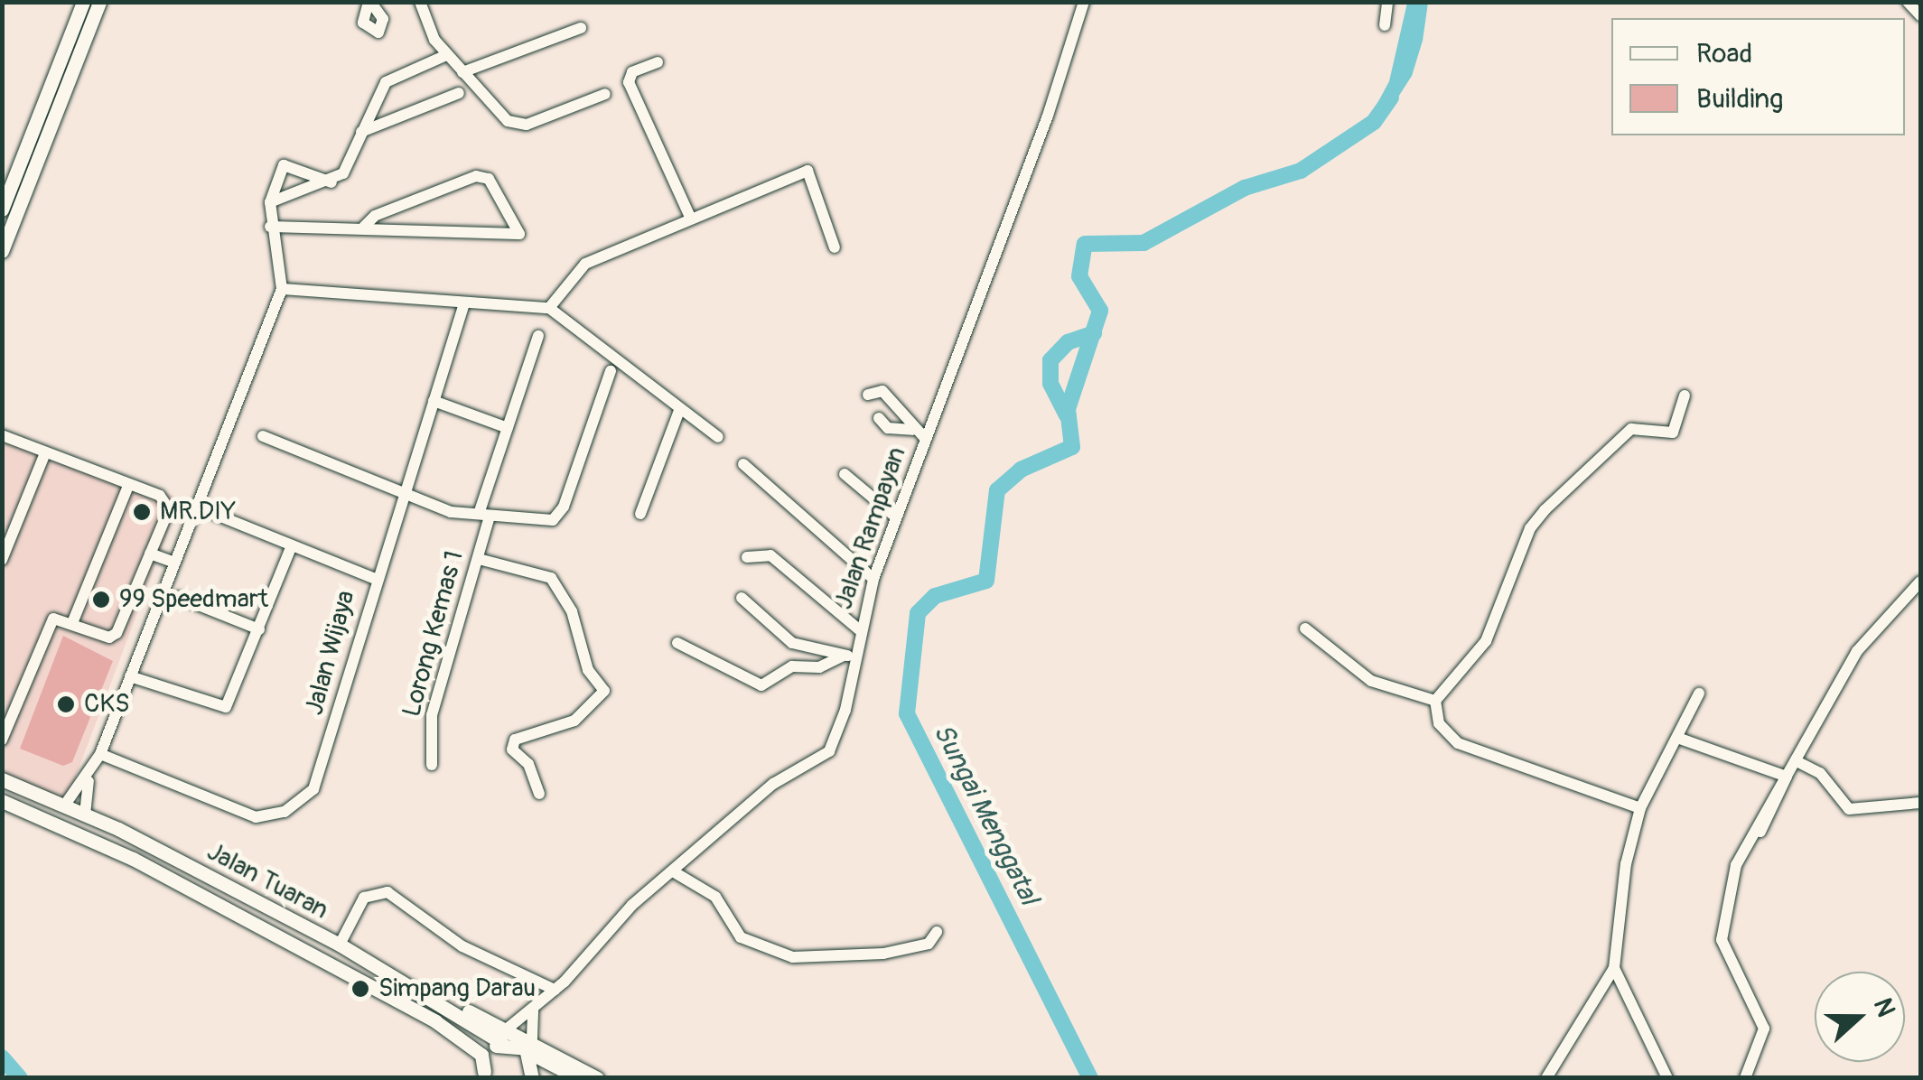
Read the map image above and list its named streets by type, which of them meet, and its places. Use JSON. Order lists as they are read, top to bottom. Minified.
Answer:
{"streets":{"main road":["Jalan Tuaran"],"street":["Jalan Rampayan","Lorong Kemas 1","Jalan Wijaya"]},"water":["Sungai Menggatal"],"places":["MR.DIY","99 Speedmart","CKS","Simpang Darau"],"legend":["Road","Building"],"north":"right"}
